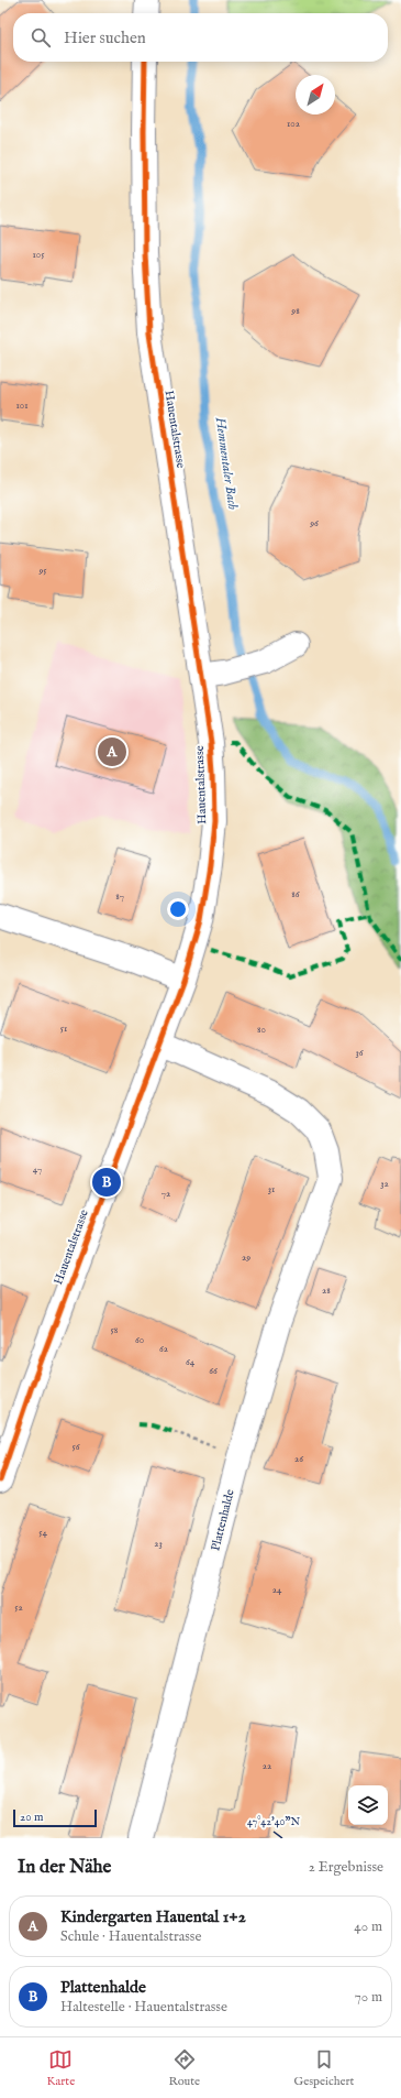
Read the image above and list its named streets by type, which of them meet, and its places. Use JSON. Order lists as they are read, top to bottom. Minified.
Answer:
{"streets":{"street":["Hauentalstrasse","Plattenhalde"]},"crossings":[["Hauentalstrasse","Plattenhalde"]],"water":["Hemmentaler Bach"],"house_numbers":["102","105","98","101","96","95","86","87","51","80","36","47","32","31","72","29","28","58","60","62","64","66","56","26","54","23","24","52","22"],"scale_bar":"20 m","north":"top right","page":{"search":"Hier suchen","pins":["A","B"],"scale":"20 m","heading":["In der Nähe","2 Ergebnisse"],"list":[{"mark":"A","name":"Kindergarten Hauental 1+2","note":"Schule · Hauentalstrasse","value":"40 m"},{"mark":"B","name":"Plattenhalde","note":"Haltestelle · Hauentalstrasse","value":"70 m"}],"nav":["Karte","Route","Gespeichert"]},"coordinates":["47°42'40\"N"]}
